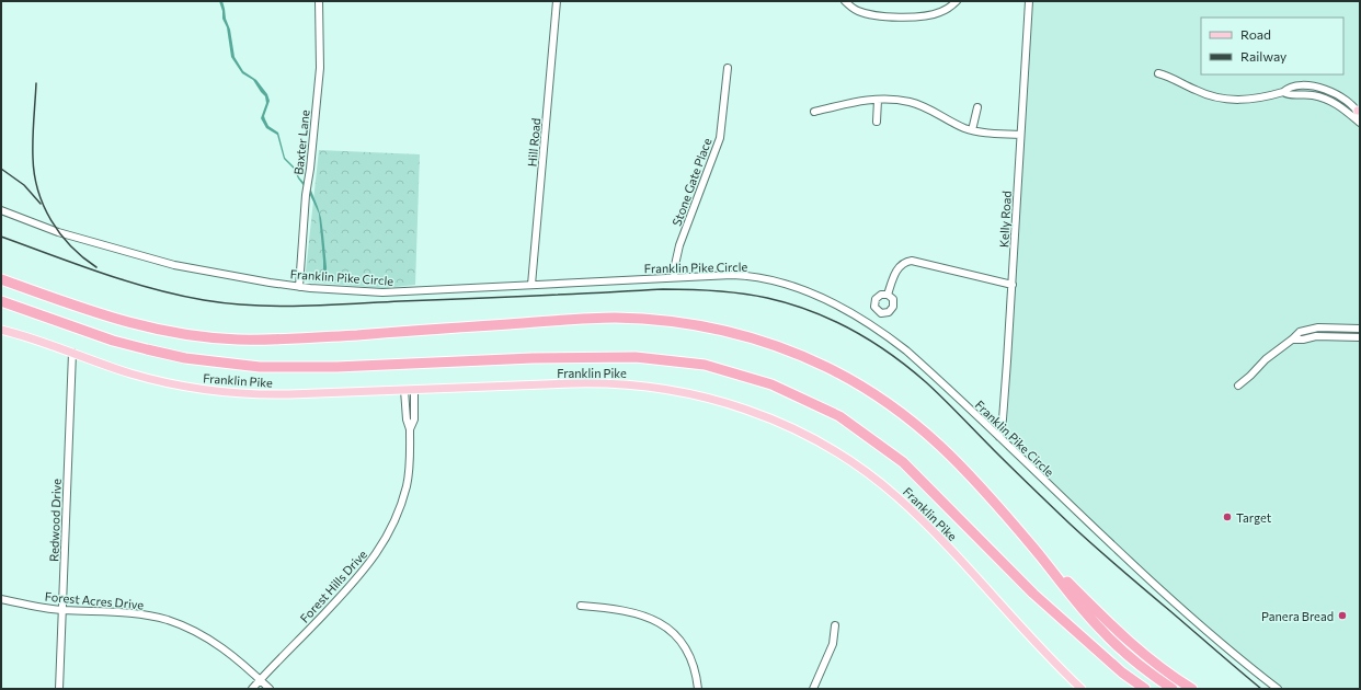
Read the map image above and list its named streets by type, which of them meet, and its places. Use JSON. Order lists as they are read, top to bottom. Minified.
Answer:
{"streets":{"main road":["Franklin Pike"],"street":["Baxter Lane","Hill Road","Stone Gate Place","Kelly Road","Franklin Pike Circle","Redwood Drive","Forest Hills Drive","Forest Acres Drive"]},"crossings":[["Baxter Lane","Franklin Pike Circle"],["Hill Road","Franklin Pike Circle"],["Stone Gate Place","Franklin Pike Circle"],["Kelly Road","Franklin Pike Circle"],["Franklin Pike","Redwood Drive"],["Franklin Pike","Forest Hills Drive"],["Redwood Drive","Forest Acres Drive"],["Forest Hills Drive","Forest Acres Drive"]],"places":["Target","Panera Bread"],"legend":["Road","Railway"]}
